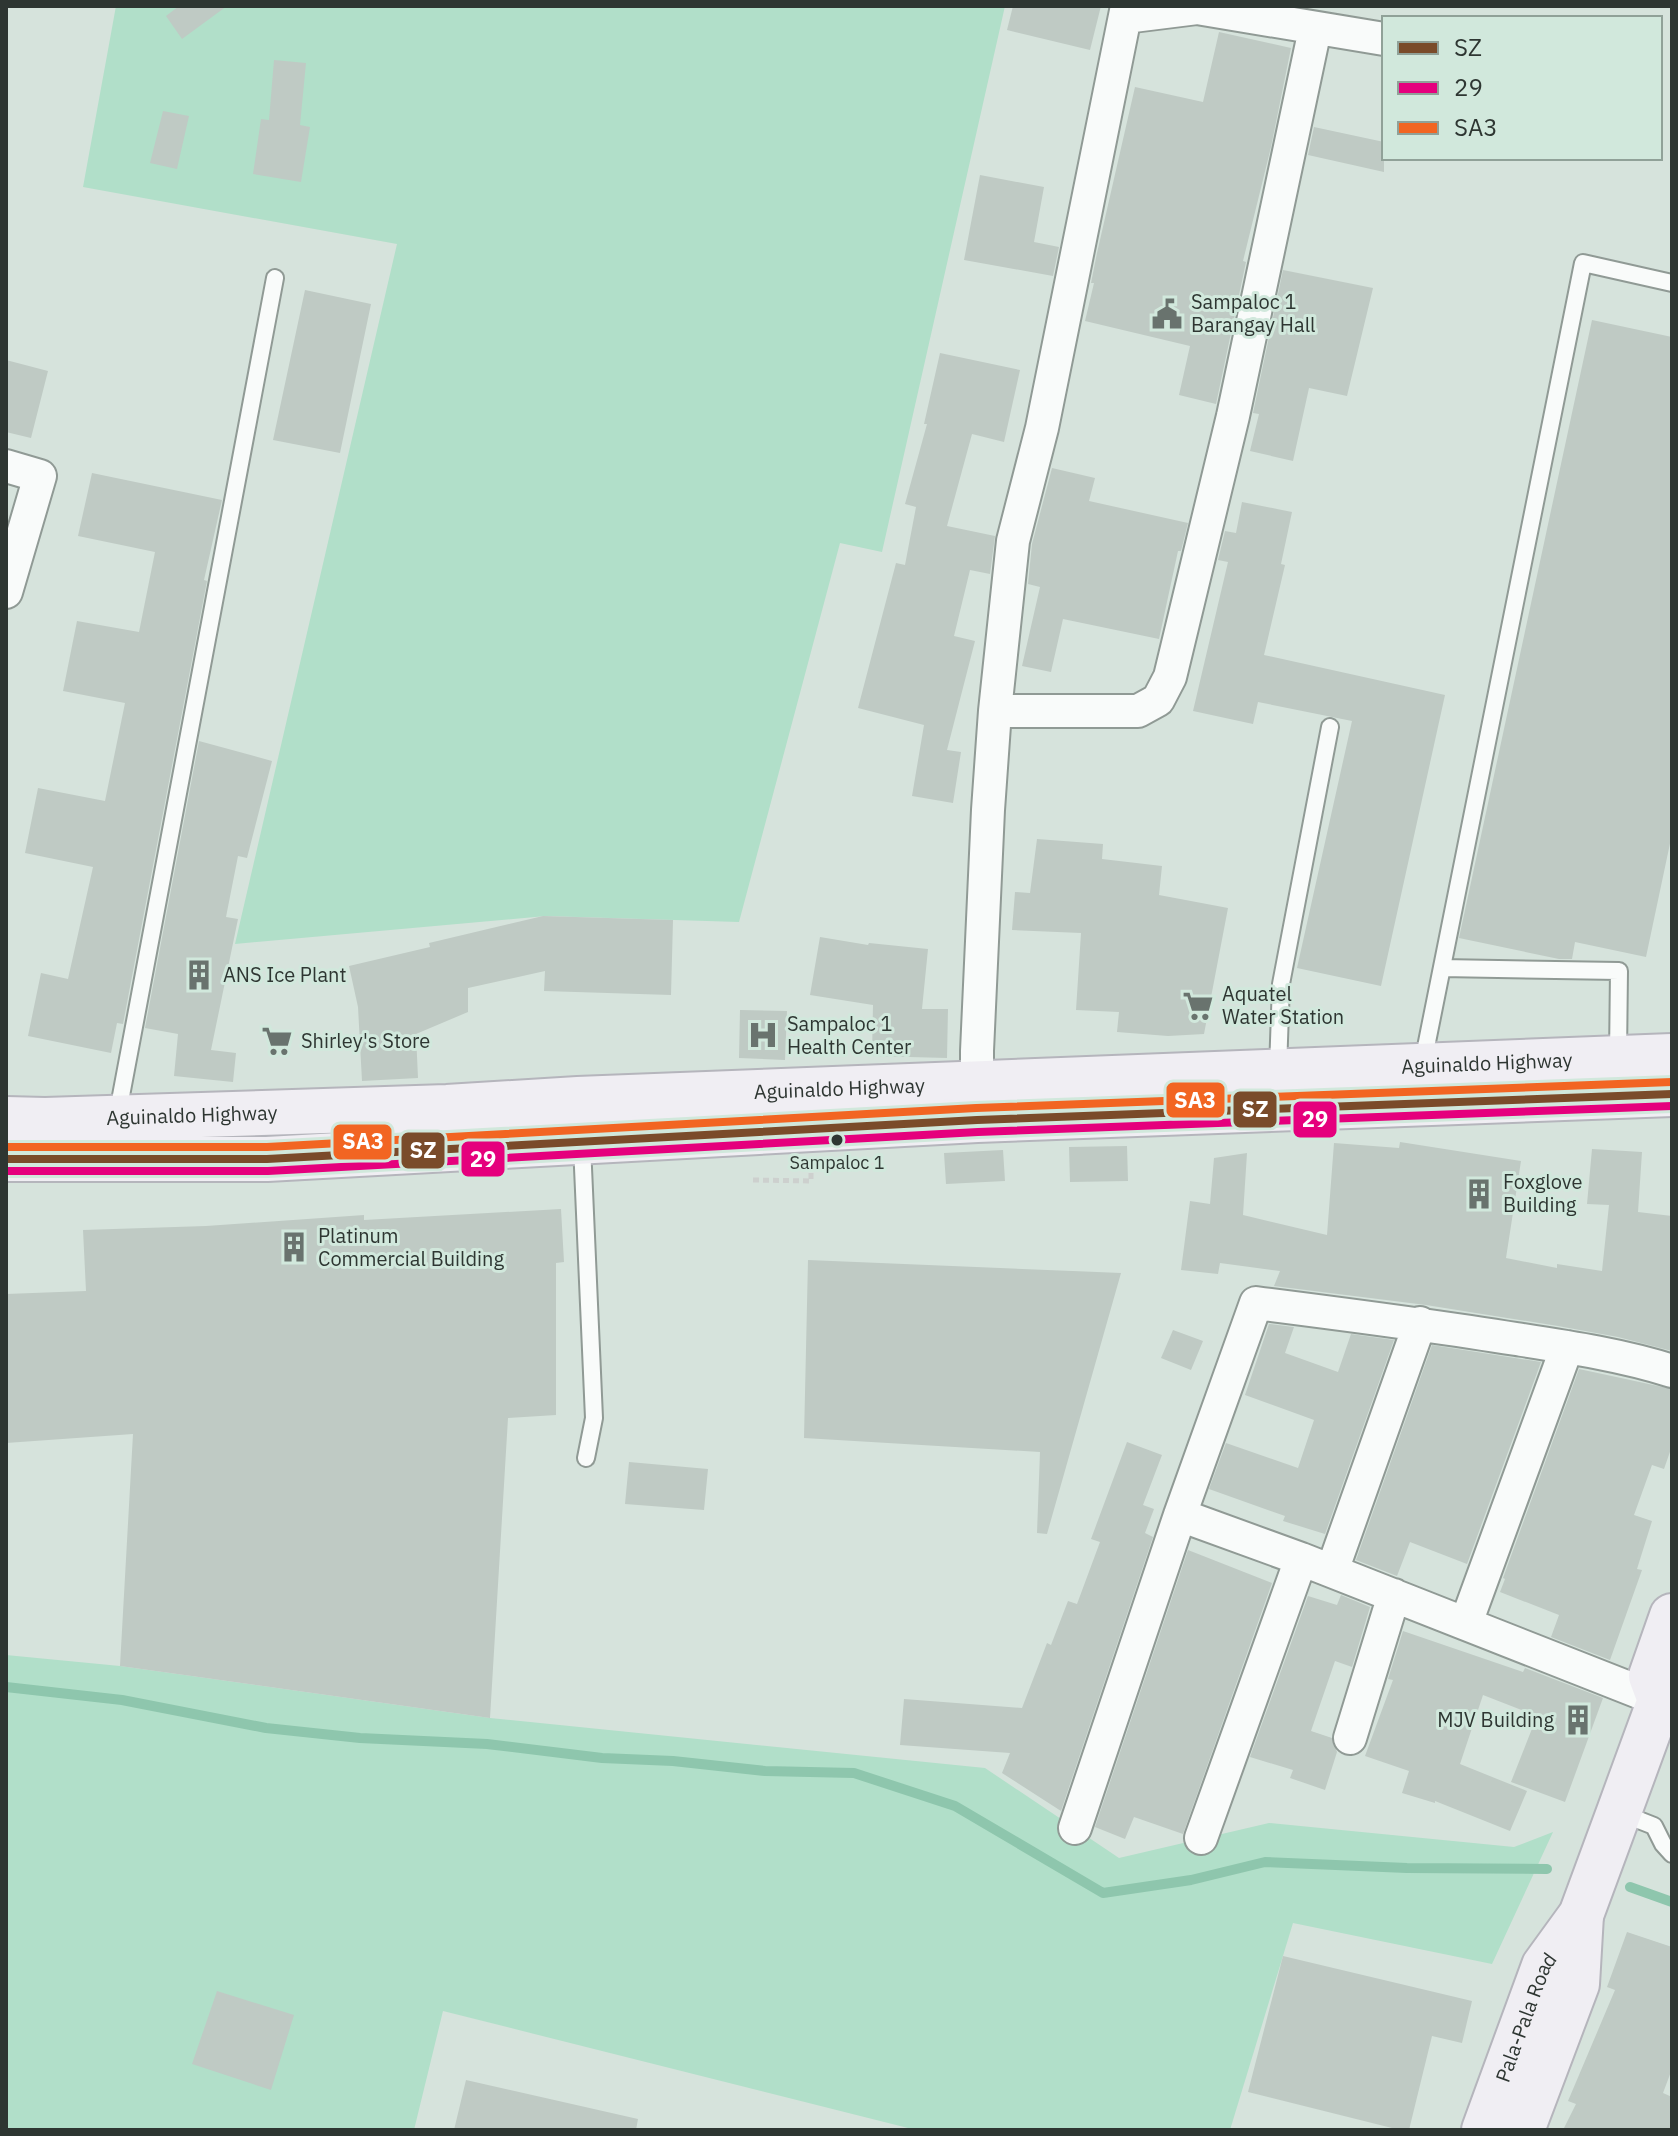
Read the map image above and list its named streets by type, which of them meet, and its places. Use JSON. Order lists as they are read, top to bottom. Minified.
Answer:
{"streets":{"main road":["Aguinaldo Highway","Pala-Pala Road"]},"places":{"public building":["Sampaloc 1 Barangay Hall"],"building":["ANS Ice Plant","Foxglove Building","Platinum Commercial Building","MJV Building"],"supermarket":["Aquatel Water Station","Shirley's Store"],"hospital":["Sampaloc 1 Health Center"],"other":["Sampaloc 1"]},"lines":["transit line SA3","transit line SZ","transit line 29"],"legend":["SZ","29","SA3"]}
